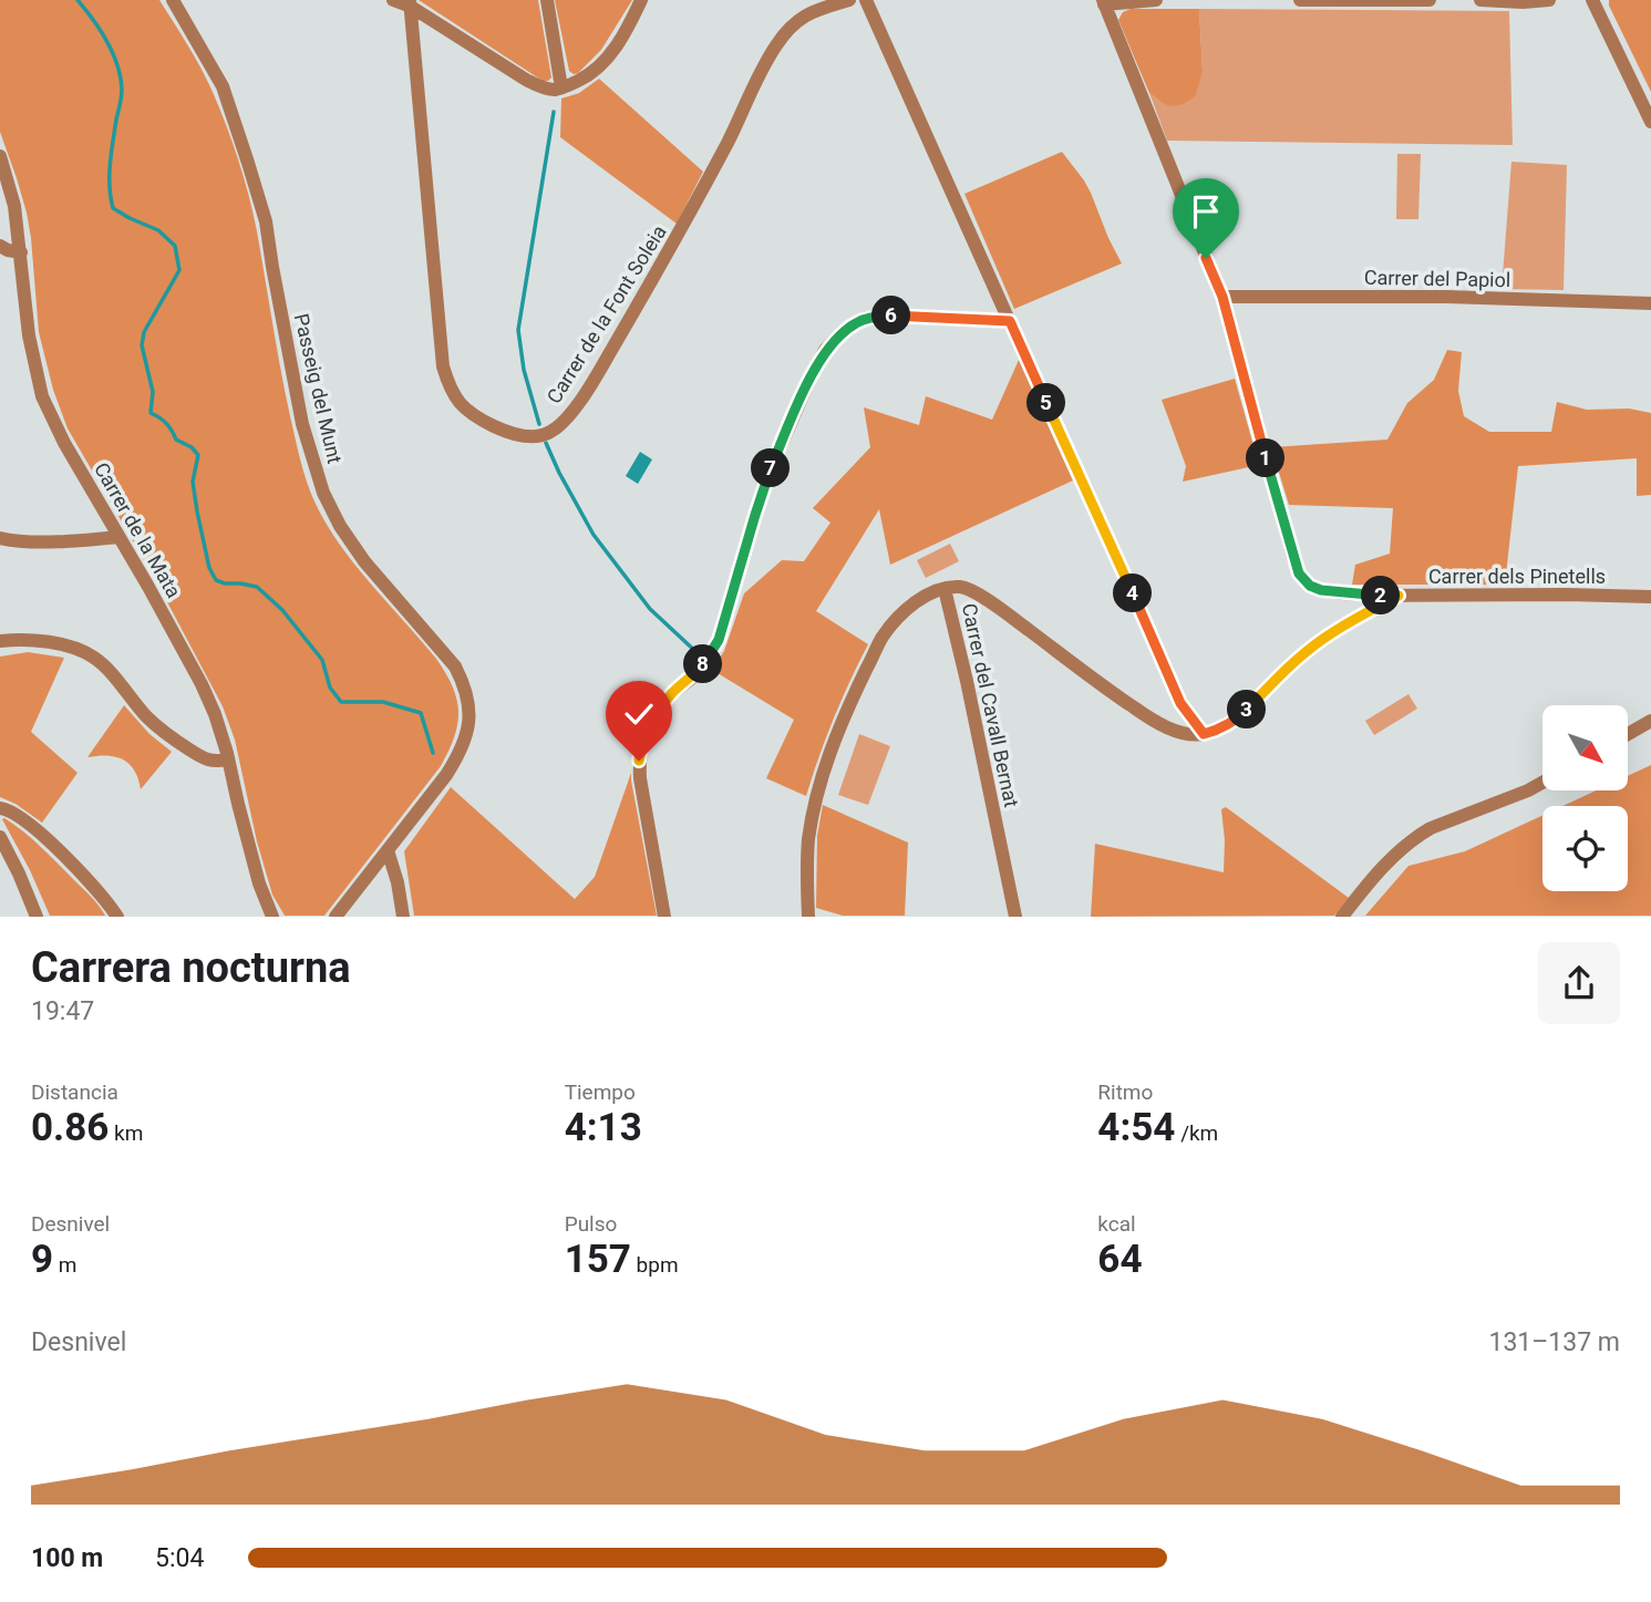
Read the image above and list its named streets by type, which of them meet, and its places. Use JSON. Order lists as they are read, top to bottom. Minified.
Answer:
{"streets":{"street":["Carrer del Papiol","Carrer de la Font Soleia","Passeig del Munt","Carrer de la Mata","Carrer dels Pinetells","Carrer del Cavall Bernat"]},"crossings":[["Carrer del Papiol","Carrer dels Pinetells"]],"north":"bottom right","page":{"pins":["6","5","1","7","4","2","8","3"],"heading":["Carrera nocturna","19:47"],"stats":[["Distancia","0.86 km"],["Tiempo","4:13"],["Ritmo","4:54 /km"],["Desnivel","9 m"],["Pulso","157 bpm"],["kcal","64"]],"chart":["Desnivel","131–137 m"],"list":[{"name":"100 m","note":"5:04"}]}}
